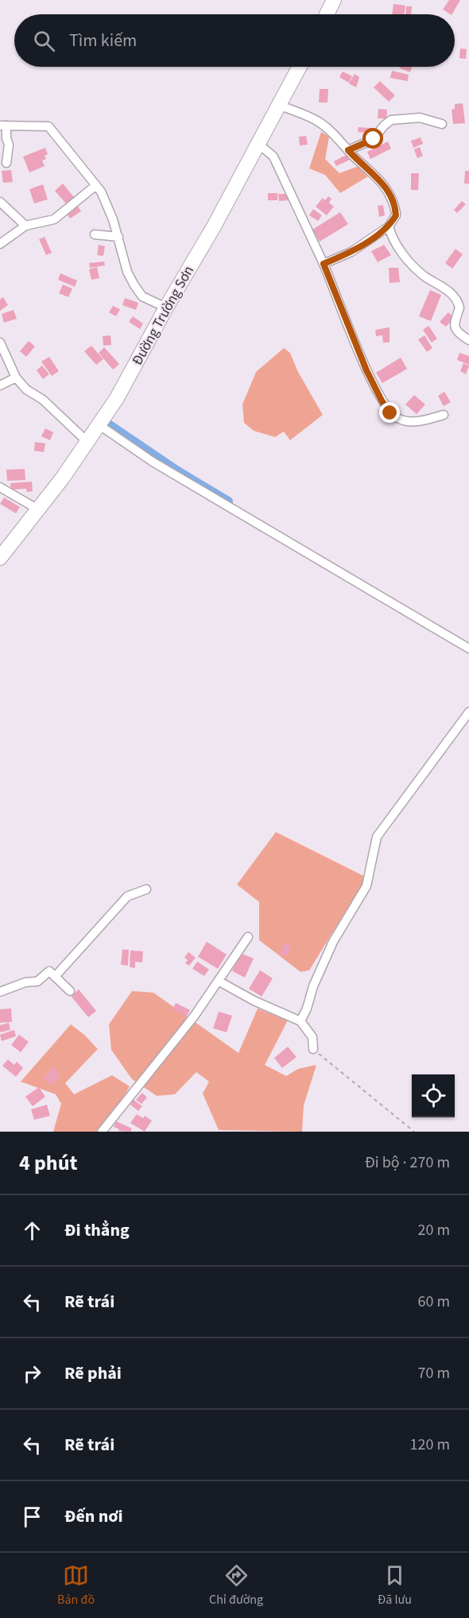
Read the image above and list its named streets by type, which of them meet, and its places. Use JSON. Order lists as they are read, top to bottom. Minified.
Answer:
{"streets":{"highway":["Đường Trường Sơn"]},"page":{"search":"Tìm kiếm","heading":["4 phút","Đi bộ · 270 m"],"list":[["Đi thẳng","20 m"],["Rẽ trái","60 m"],["Rẽ phải","70 m"],["Rẽ trái","120 m"],"Đến nơi"],"nav":["Bản đồ","Chỉ đường","Đã lưu"]}}
